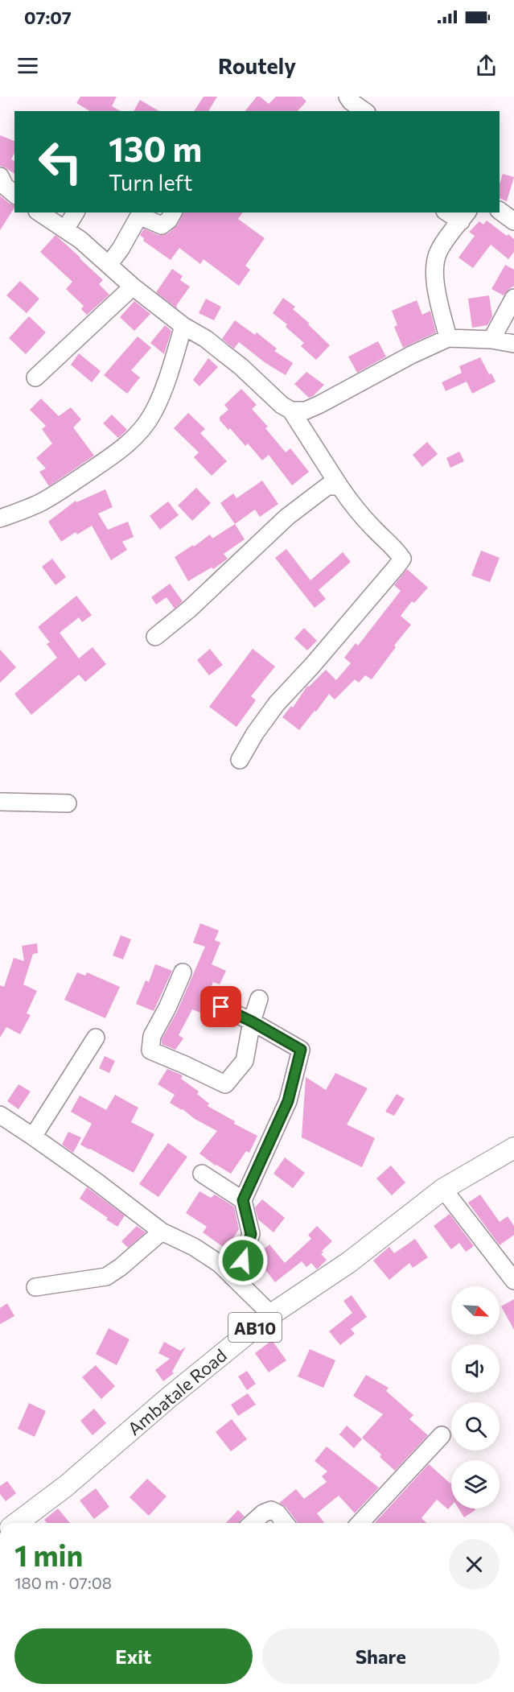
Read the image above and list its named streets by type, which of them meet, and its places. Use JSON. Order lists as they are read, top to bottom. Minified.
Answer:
{"streets":{"main road":["AB10","Ambatale Road"]},"north":"bottom right","page":{"status":"07:07","header":"Routely","turn":["130 m","Turn left"],"heading":["1 min","180 m · 07:08"],"buttons":["Exit","Share"]}}
